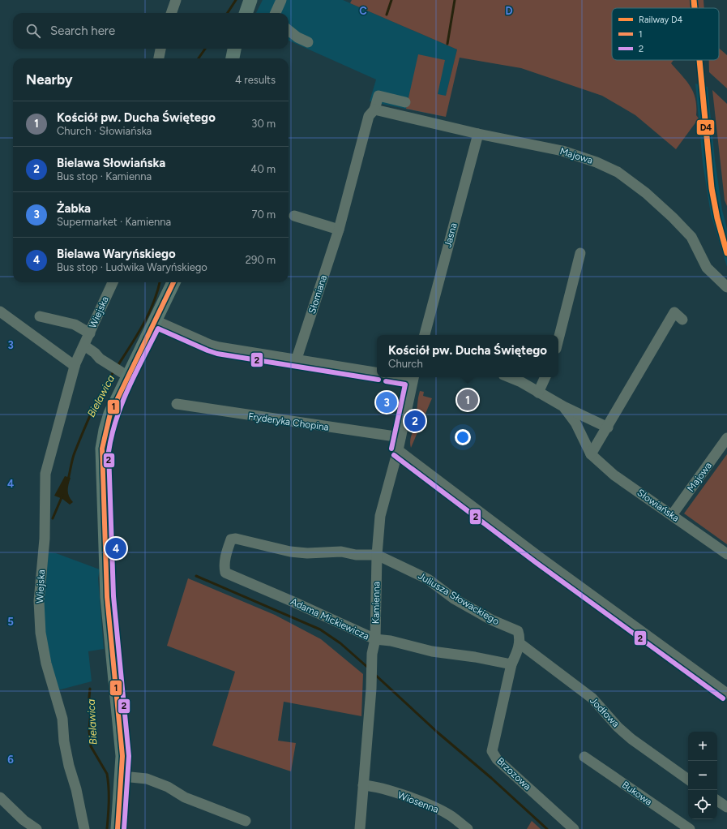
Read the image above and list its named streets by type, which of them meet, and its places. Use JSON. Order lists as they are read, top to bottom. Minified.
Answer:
{"streets":{"street":["Majowa","Jasna","Słomiana","Wiejska","Fryderyka Chopina","Słowiańska","Juliusza Słowackiego","Kamienna","Adama Mickiewicza","Jodłowa","Brzozowa","Bukowa","Wiosenna"]},"crossings":[["Majowa","Jasna"],["Majowa","Słomiana"],["Majowa","Słowiańska"],["Fryderyka Chopina","Kamienna"],["Juliusza Słowackiego","Kamienna"],["Juliusza Słowackiego","Adama Mickiewicza"],["Juliusza Słowackiego","Jodłowa"],["Kamienna","Adama Mickiewicza"],["Kamienna","Wiosenna"],["Adama Mickiewicza","Brzozowa"]],"water":["Bielawica"],"lines":["rail line D4","transit line 1","transit line 2"],"legend":["Railway D4","1","2"],"page":{"search":"Search here","heading":["Nearby","4 results"],"list":[{"mark":"1","name":"Kościół pw. Ducha Świętego","note":"Church · Słowiańska","value":"30 m"},{"mark":"2","name":"Bielawa Słowiańska","note":"Bus stop · Kamienna","value":"40 m"},{"mark":"3","name":"Żabka","note":"Supermarket · Kamienna","value":"70 m"},{"mark":"4","name":"Bielawa Waryńskiego","note":"Bus stop · Ludwika Waryńskiego","value":"290 m"}],"popup":["Kościół pw. Ducha Świętego","Church"],"pins":["1","3","2","4"],"map_buttons":["+","−"]},"grid":{"columns":["C","D"],"rows":["3","4","5","6"]}}
